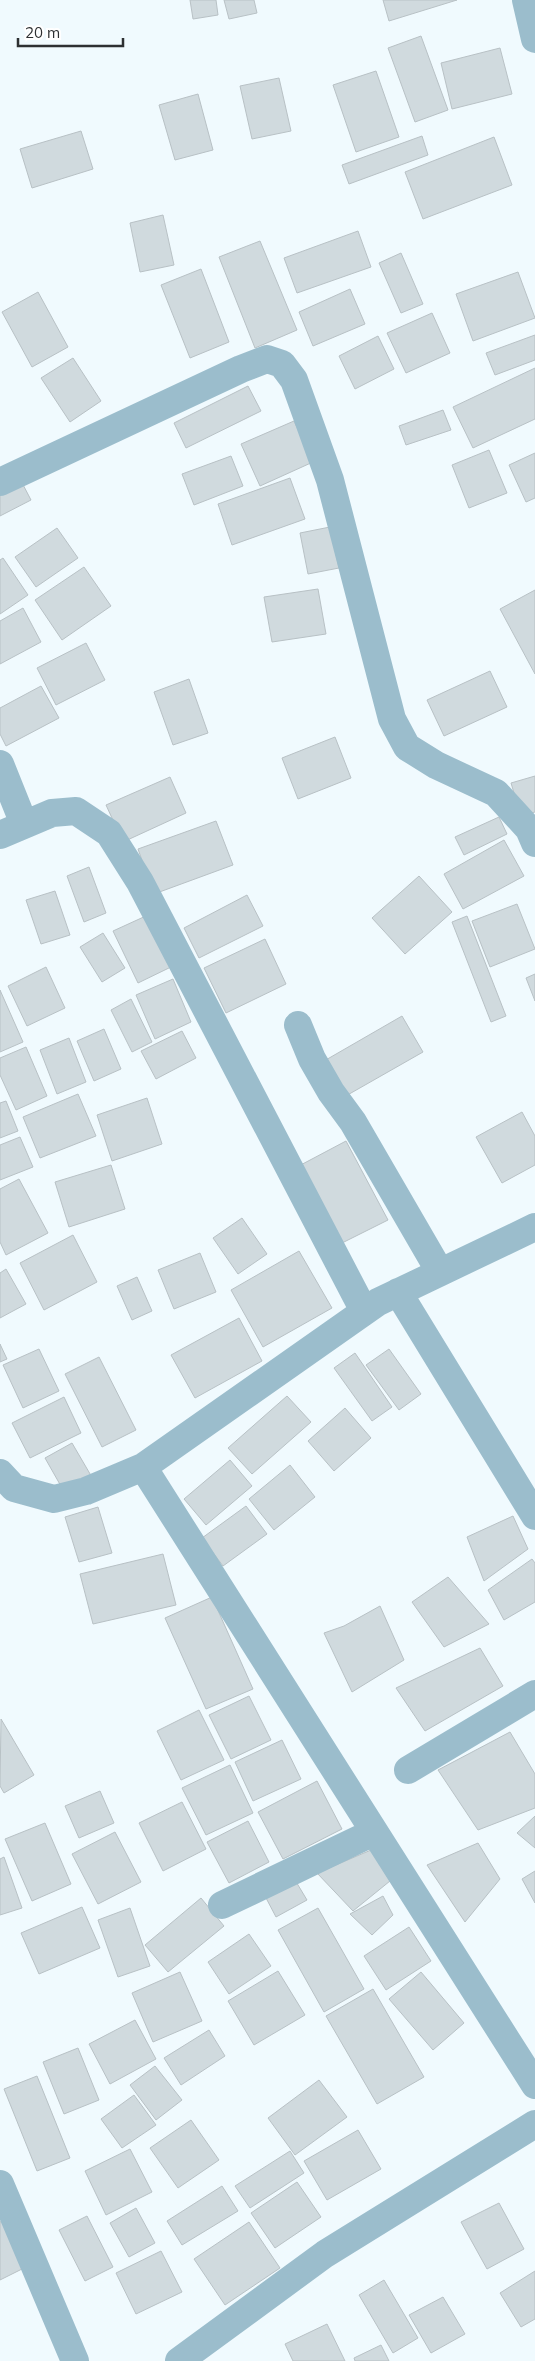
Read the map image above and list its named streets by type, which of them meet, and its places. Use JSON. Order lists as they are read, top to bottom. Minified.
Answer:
{"scale_bar":"20 m"}
